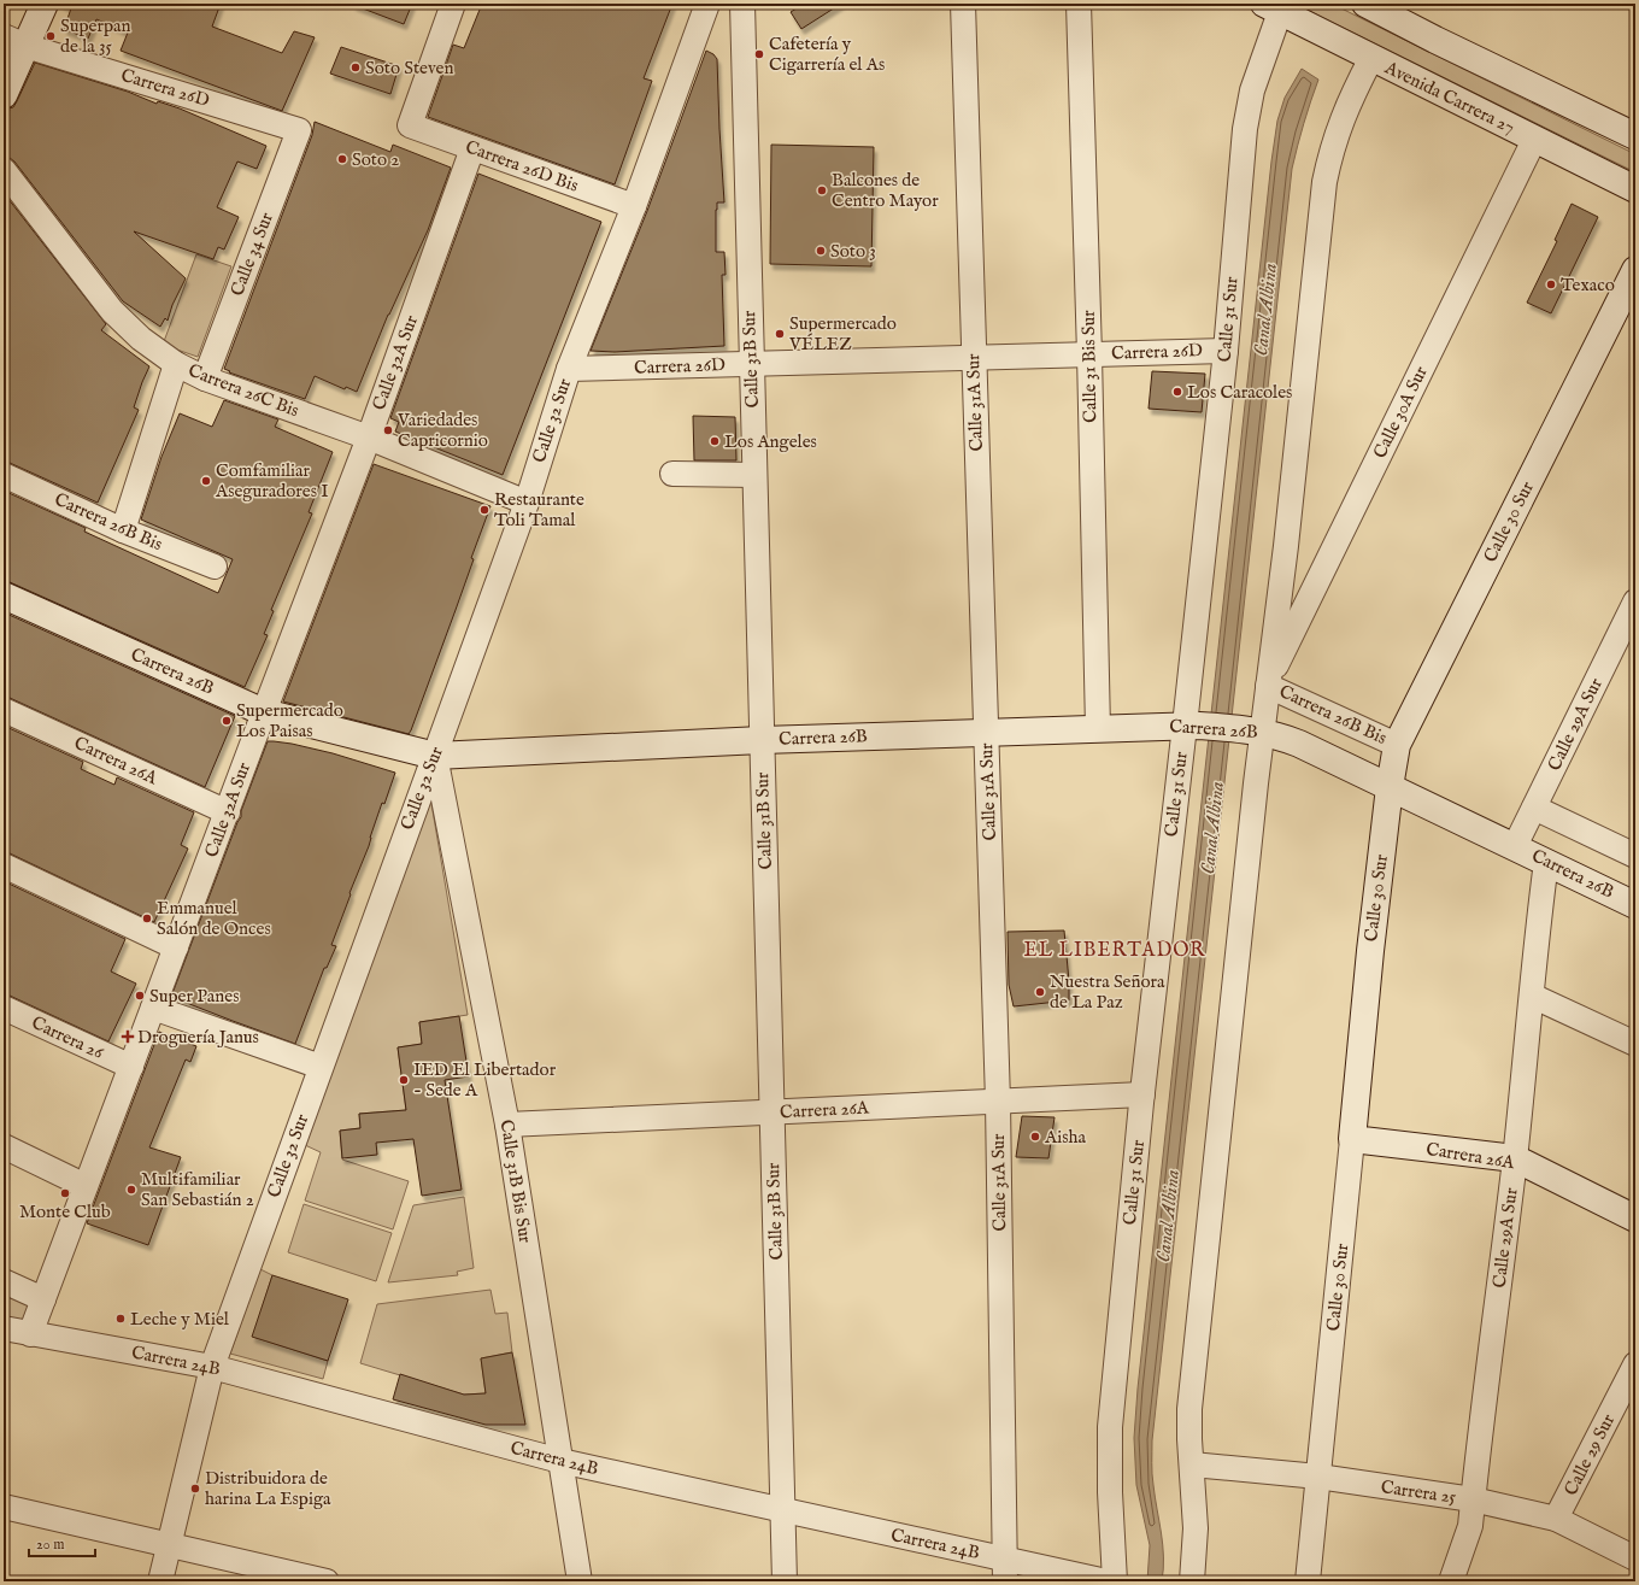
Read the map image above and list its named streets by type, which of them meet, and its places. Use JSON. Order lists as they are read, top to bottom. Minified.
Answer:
{"streets":{"street":["Carrera 26D","Avenida Carrera 27","Carrera 26D Bis","Calle 34 Sur","Calle 31 Sur","Calle 31B Sur","Calle 32A Sur","Calle 31 Bis Sur","Carrera 26C Bis","Calle 31A Sur","Calle 30A Sur","Calle 32 Sur","Carrera 26B Bis","Calle 30 Sur","Carrera 26B","Calle 29A Sur","Carrera 26A","Carrera 26","Calle 31B Bis Sur","Carrera 24B","Calle 29 Sur","Carrera 25"]},"crossings":[["Carrera 26D","Calle 34 Sur"],["Carrera 26D","Calle 31 Sur"],["Carrera 26D","Calle 31B Sur"],["Carrera 26D","Calle 31 Bis Sur"],["Carrera 26D","Calle 31A Sur"],["Carrera 26D","Calle 32 Sur"],["Avenida Carrera 27","Calle 31 Sur"],["Avenida Carrera 27","Calle 30A Sur"],["Carrera 26D Bis","Calle 32A Sur"],["Carrera 26D Bis","Calle 32 Sur"],["Calle 34 Sur","Carrera 26C Bis"],["Calle 31 Sur","Carrera 26B"],["Calle 31 Sur","Carrera 26A"],["Calle 31B Sur","Carrera 26B"],["Calle 31B Sur","Carrera 26A"],["Calle 31B Sur","Carrera 24B"],["Calle 32A Sur","Carrera 26C Bis"],["Calle 32A Sur","Carrera 26B"],["Calle 32A Sur","Carrera 26A"],["Calle 32A Sur","Carrera 26"],["Calle 32A Sur","Carrera 24B"],["Calle 31 Bis Sur","Carrera 26B"],["Carrera 26C Bis","Calle 32 Sur"],["Calle 31A Sur","Carrera 26B"],["Calle 31A Sur","Carrera 26A"],["Calle 31A Sur","Carrera 24B"],["Calle 30A Sur","Carrera 26B Bis"],["Calle 32 Sur","Carrera 26B"],["Calle 32 Sur","Calle 31B Bis Sur"],["Calle 32 Sur","Carrera 24B"],["Carrera 26B Bis","Calle 30 Sur"],["Calle 30 Sur","Carrera 26B"],["Calle 30 Sur","Carrera 26A"],["Calle 30 Sur","Carrera 25"],["Carrera 26B","Calle 29A Sur"],["Carrera 26B","Calle 31B Bis Sur"],["Calle 29A Sur","Carrera 26A"],["Calle 29A Sur","Carrera 25"],["Carrera 26A","Calle 31B Bis Sur"],["Calle 31B Bis Sur","Carrera 24B"],["Calle 29 Sur","Carrera 25"]],"districts":["EL LIBERTADOR"],"water":["Canal Albina"],"places":{"other":["Superpan de la 35","Cafetería y Cigarrería el As","Soto Steven","Soto 2","Balcones de Centro Mayor","Soto 3","Texaco","Supermercado VÉLEZ","Los Caracoles","Variedades Capricornio","Los Angeles","Comfamiliar Aseguradores I","Restaurante Toli Tamal","Supermercado Los Paisas","Emmanuel Salón de Onces","Nuestra Señora de La Paz","Super Panes","IED El Libertador - Sede A","Aisha","Multifamiliar San Sebastián 2","Monte Club","Leche y Miel","Distribuidora de harina La Espiga"],"health":["Droguería Janus"]},"scale_bar":"20 m"}
